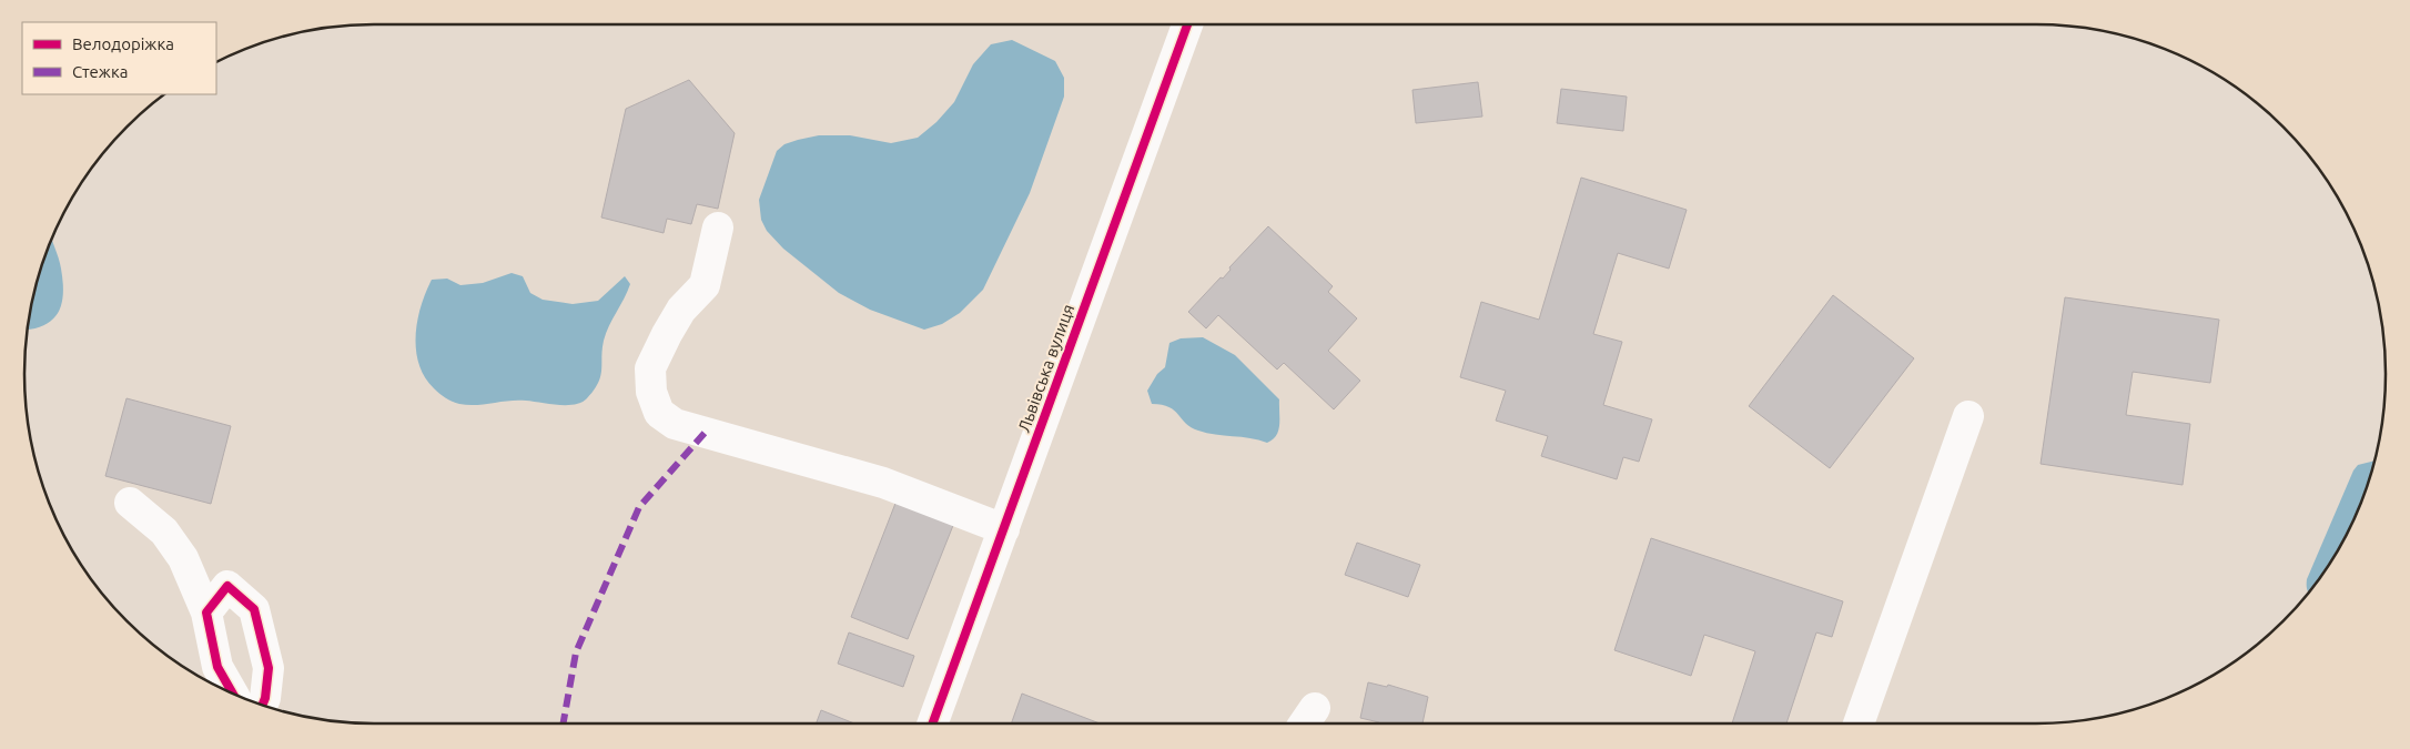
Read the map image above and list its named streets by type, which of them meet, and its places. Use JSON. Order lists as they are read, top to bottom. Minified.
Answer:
{"streets":{"street":["Львівська вулиця"]},"legend":["Велодоріжка","Стежка"]}
